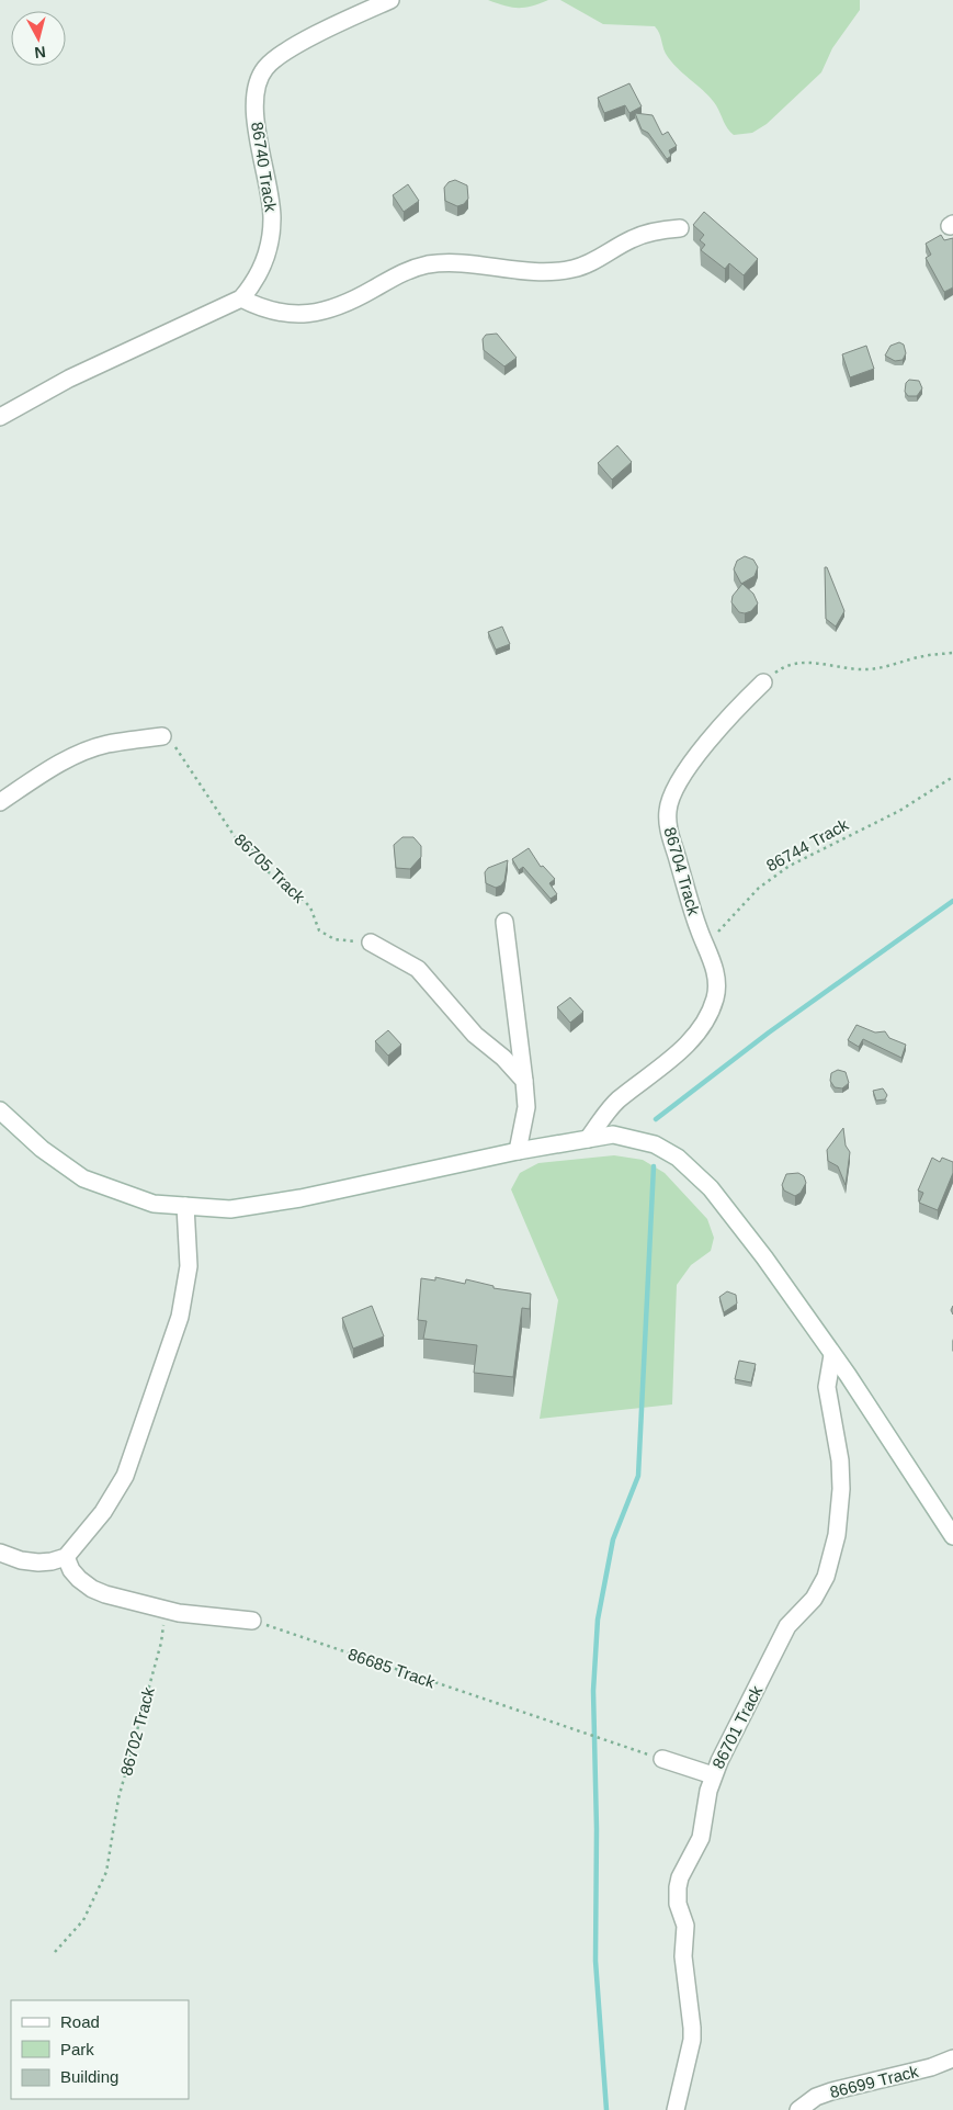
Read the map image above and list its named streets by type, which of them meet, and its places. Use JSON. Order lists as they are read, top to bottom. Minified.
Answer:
{"streets":{"street":["86740 Track","86704 Track","86701 Track","86699 Track"],"path":["86744 Track","86705 Track","86685 Track","86702 Track"]},"legend":["Road","Park","Building"],"north":"bottom"}
